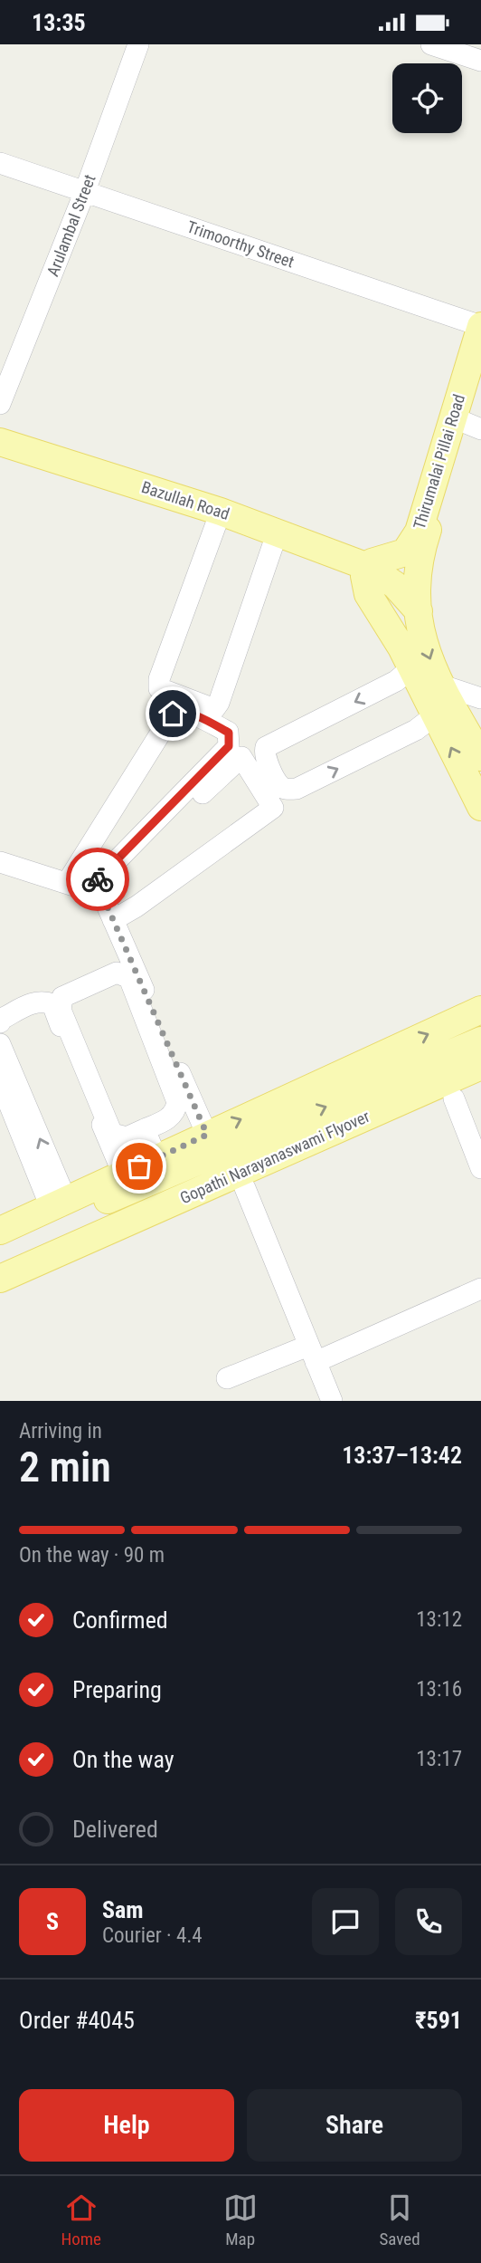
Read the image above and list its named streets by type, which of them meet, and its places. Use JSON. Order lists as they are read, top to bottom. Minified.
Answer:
{"streets":{"main road":["Thirumalai Pillai Road","Bazullah Road","Gopathi Narayanaswami Flyover"],"street":["Arulambal Street","Trimoorthy Street"]},"crossings":[["Arulambal Street","Trimoorthy Street"],["Trimoorthy Street","Thirumalai Pillai Road"],["Thirumalai Pillai Road","Bazullah Road"]],"page":{"status":"13:35","heading":["2 min","Arriving in","13:37–13:42"],"panel":["Sam","Courier · 4.4","Order #4045","₹591"],"bar":"On the way · 90 m","list":[["Confirmed","13:12"],["Preparing","13:16"],["On the way","13:17"],"Delivered"],"round":"S","buttons":["Help","Share"],"tabs":["Home","Map","Saved"]}}
